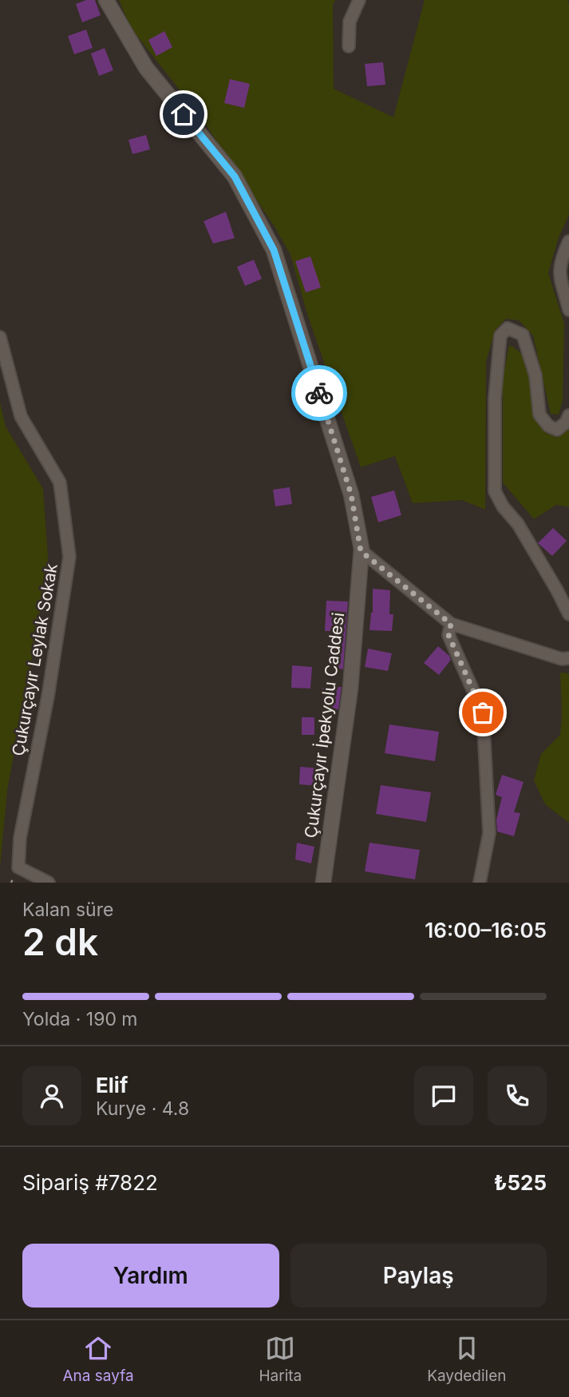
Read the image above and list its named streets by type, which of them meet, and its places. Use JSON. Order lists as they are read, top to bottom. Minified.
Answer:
{"streets":{"street":["Çukurçayır Leylak Sokak","Çukurçayır İpekyolu Caddesi"]},"page":{"heading":["2 dk","Kalan süre","16:00–16:05"],"panel":["Elif","Kurye · 4.8","Sipariş #7822","₺525"],"bar":"Yolda · 190 m","buttons":["Yardım","Paylaş"],"tabs":["Ana sayfa","Harita","Kaydedilen"]}}
